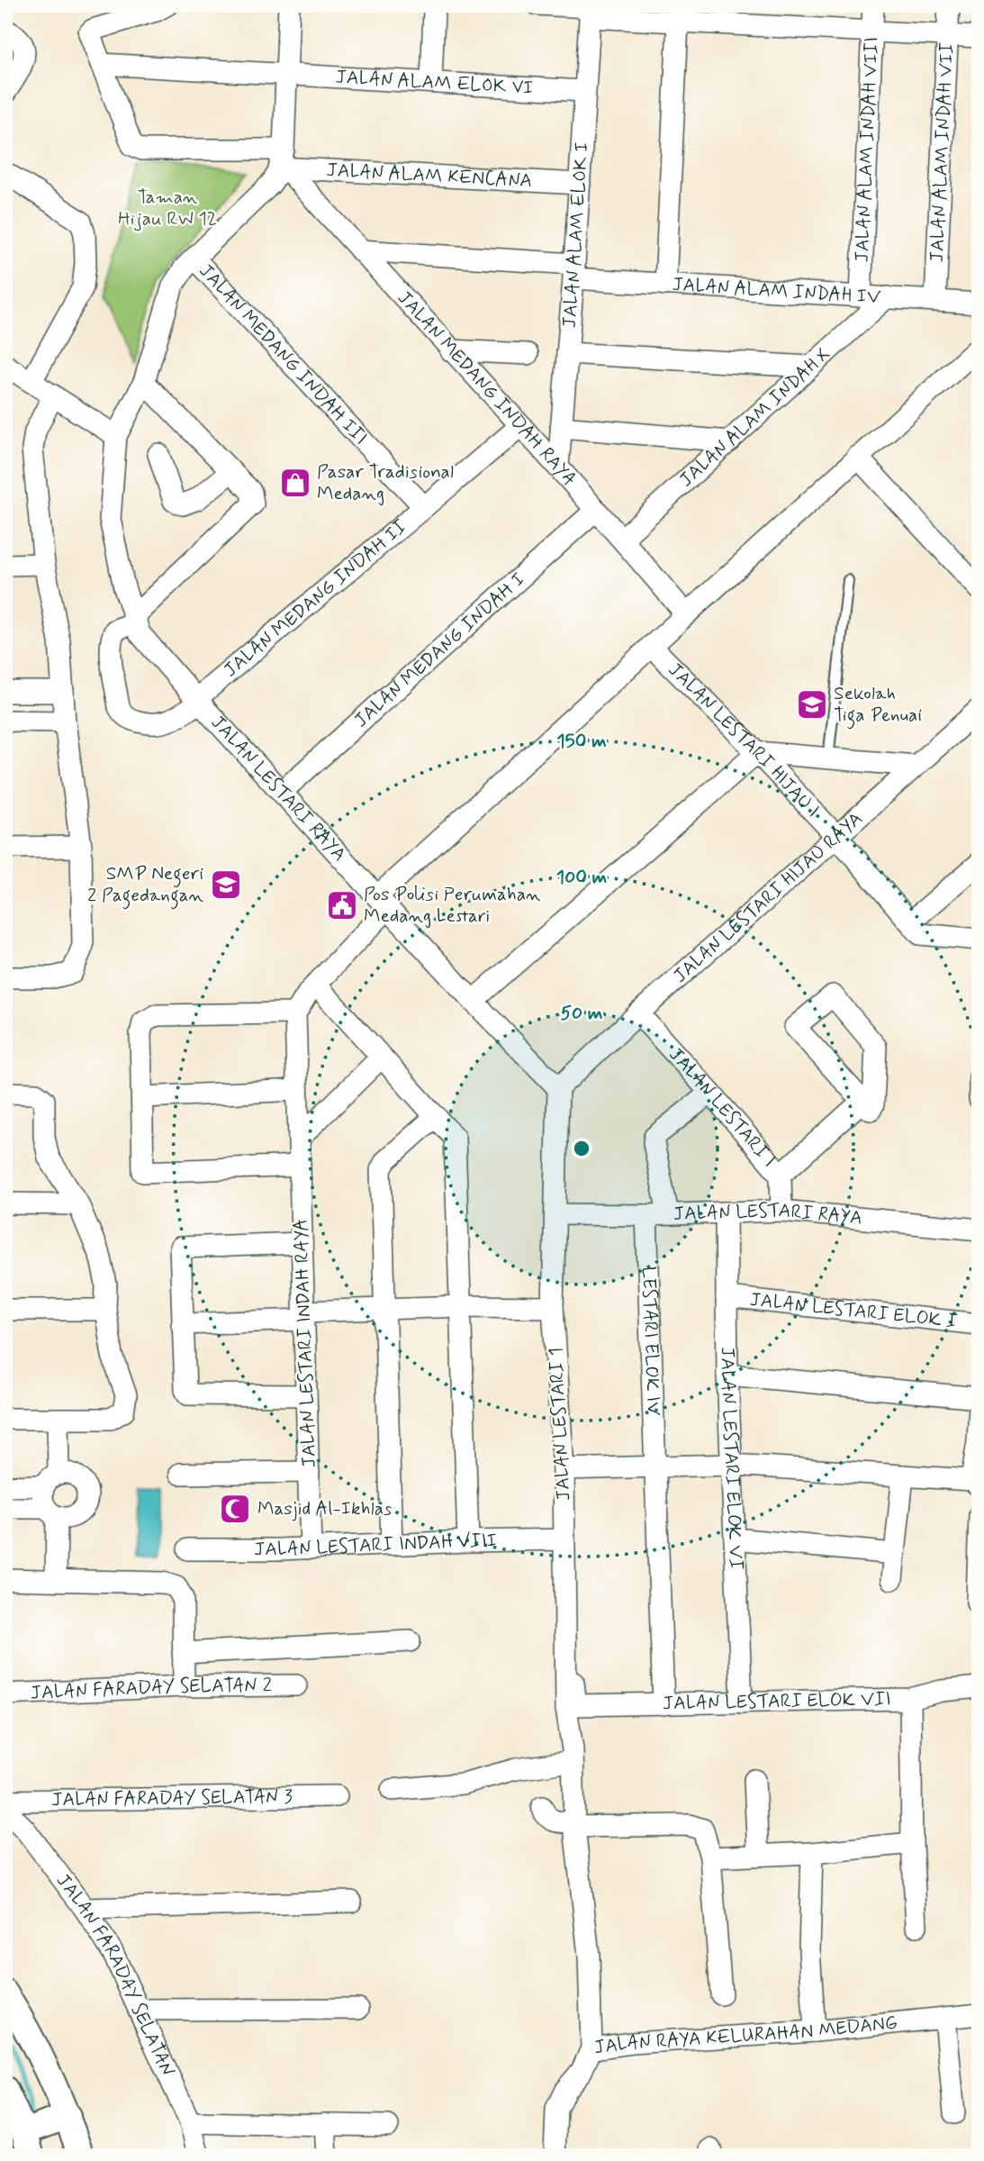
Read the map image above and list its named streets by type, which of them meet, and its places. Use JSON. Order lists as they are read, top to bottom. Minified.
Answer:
{"streets":{"street":["JALAN ALAM ELOK VI","JALAN ALAM INDAH VIII","JALAN ALAM INDAH VII","JALAN ALAM KENCANA","JALAN ALAM ELOK I","JALAN ALAM INDAH IV","JALAN MEDANG INDAH III","JALAN MEDANG INDAH RAYA","JALAN ALAM INDAH X","JALAN MEDANG INDAH II","JALAN MEDANG INDAH I","JALAN LESTARI HIJAU I","JALAN LESTARI RAYA","JALAN LESTARI HIJAU RAYA","JALAN LESTARI I","JALAN LESTARI ELOK I","LESTARI ELOK IV","JALAN LESTARI INDAH RAYA","JALAN LESTARI 1","JALAN LESTARI ELOK VI","JALAN LESTARI INDAH VIII","JALAN FARADAY SELATAN 2","JALAN LESTARI ELOK VII","JALAN FARADAY SELATAN 3","JALAN FARADAY SELATAN","JALAN RAYA KELURAHAN MEDANG"]},"crossings":[["JALAN ALAM ELOK VI","JALAN ALAM KENCANA"],["JALAN ALAM ELOK VI","JALAN ALAM ELOK I"],["JALAN ALAM INDAH VIII","JALAN ALAM INDAH IV"],["JALAN ALAM INDAH VII","JALAN ALAM INDAH IV"],["JALAN ALAM KENCANA","JALAN ALAM ELOK I"],["JALAN ALAM KENCANA","JALAN MEDANG INDAH RAYA"],["JALAN ALAM ELOK I","JALAN ALAM INDAH IV"],["JALAN ALAM ELOK I","JALAN MEDANG INDAH RAYA"],["JALAN ALAM INDAH IV","JALAN MEDANG INDAH RAYA"],["JALAN ALAM INDAH IV","JALAN ALAM INDAH X"],["JALAN MEDANG INDAH III","JALAN MEDANG INDAH II"],["JALAN MEDANG INDAH RAYA","JALAN ALAM INDAH X"],["JALAN MEDANG INDAH RAYA","JALAN MEDANG INDAH II"],["JALAN MEDANG INDAH RAYA","JALAN MEDANG INDAH I"],["JALAN MEDANG INDAH II","JALAN LESTARI RAYA"],["JALAN MEDANG INDAH I","JALAN LESTARI RAYA"],["JALAN LESTARI HIJAU I","JALAN LESTARI HIJAU RAYA"],["JALAN LESTARI RAYA","JALAN LESTARI HIJAU RAYA"],["JALAN LESTARI RAYA","JALAN LESTARI I"],["JALAN LESTARI RAYA","LESTARI ELOK IV"],["JALAN LESTARI RAYA","JALAN LESTARI 1"],["JALAN LESTARI RAYA","JALAN LESTARI ELOK VI"],["JALAN LESTARI HIJAU RAYA","JALAN LESTARI I"],["JALAN LESTARI HIJAU RAYA","JALAN LESTARI 1"],["JALAN LESTARI ELOK I","JALAN LESTARI ELOK VI"],["LESTARI ELOK IV","JALAN LESTARI ELOK VII"],["JALAN LESTARI INDAH RAYA","JALAN LESTARI INDAH VIII"],["JALAN LESTARI 1","JALAN LESTARI INDAH VIII"],["JALAN LESTARI 1","JALAN LESTARI ELOK VII"],["JALAN LESTARI 1","JALAN RAYA KELURAHAN MEDANG"],["JALAN LESTARI ELOK VI","JALAN LESTARI ELOK VII"]],"parks":["Taman Hijau RW 12"],"places":{"shop":["Pasar Tradisional Medang"],"school or university":["Sekolah Tiga Penuai","SMP Negeri 2 Pagedangan"],"public building":["Pos Polisi Perumahan Medang Lestari"],"mosque":["Masjid Al-Ikhlas"]},"rings":["150 m","100 m","50 m"]}
